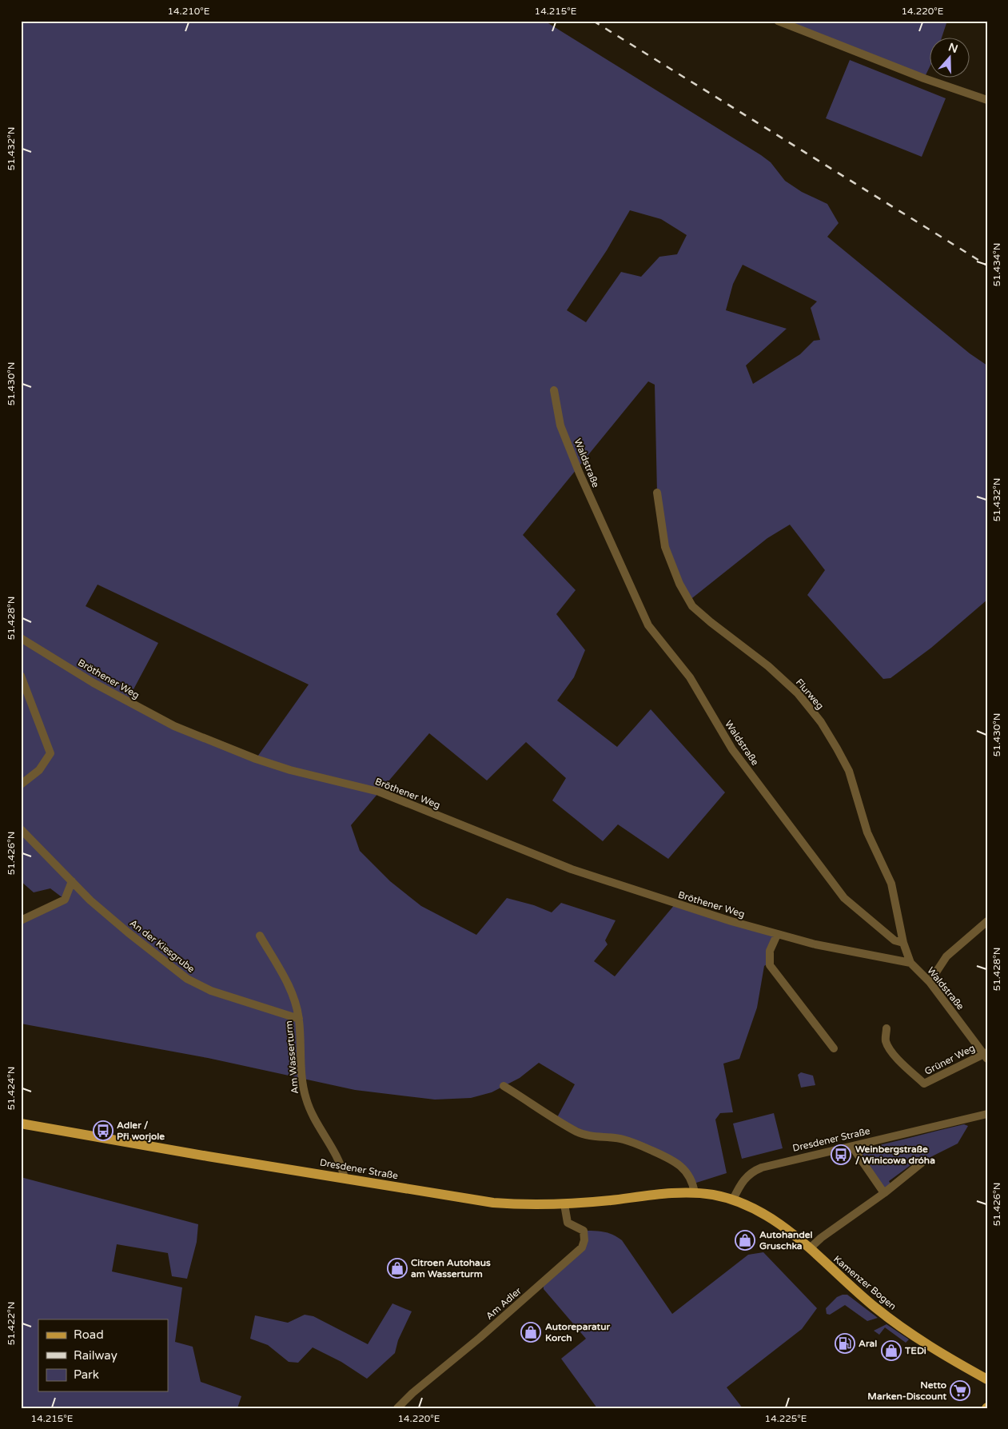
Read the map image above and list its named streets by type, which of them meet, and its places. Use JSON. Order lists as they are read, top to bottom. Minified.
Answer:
{"streets":{"main road":["Dresdener Straße","Kamenzer Bogen"],"street":["Waldstraße","Bröthener Weg","Flurweg","An der Kiesgrube","Am Wasserturm","Grüner Weg","Am Adler"]},"crossings":[["Waldstraße","Bröthener Weg"],["Waldstraße","Flurweg"],["Waldstraße","Grüner Weg"],["An der Kiesgrube","Am Wasserturm"],["Am Wasserturm","Dresdener Straße"],["Dresdener Straße","Kamenzer Bogen"],["Dresdener Straße","Am Adler"]],"places":{"bus stop":["Adler / Při worjole","Weinbergstraße / Winicowa dróha"],"shop":["Autohandel Gruschka","Citroen Autohaus am Wasserturm","Autoreparatur Korch","TEDi"],"fuel station":["Aral"],"supermarket":["Netto Marken-Discount"]},"legend":["Road","Railway","Park"],"north":"top","coordinates":["14.210°E","14.215°E","14.220°E","51.432°N","51.434°N","51.430°N","51.428°N","51.426°N","51.424°N","51.422°N","14.225°E"]}
